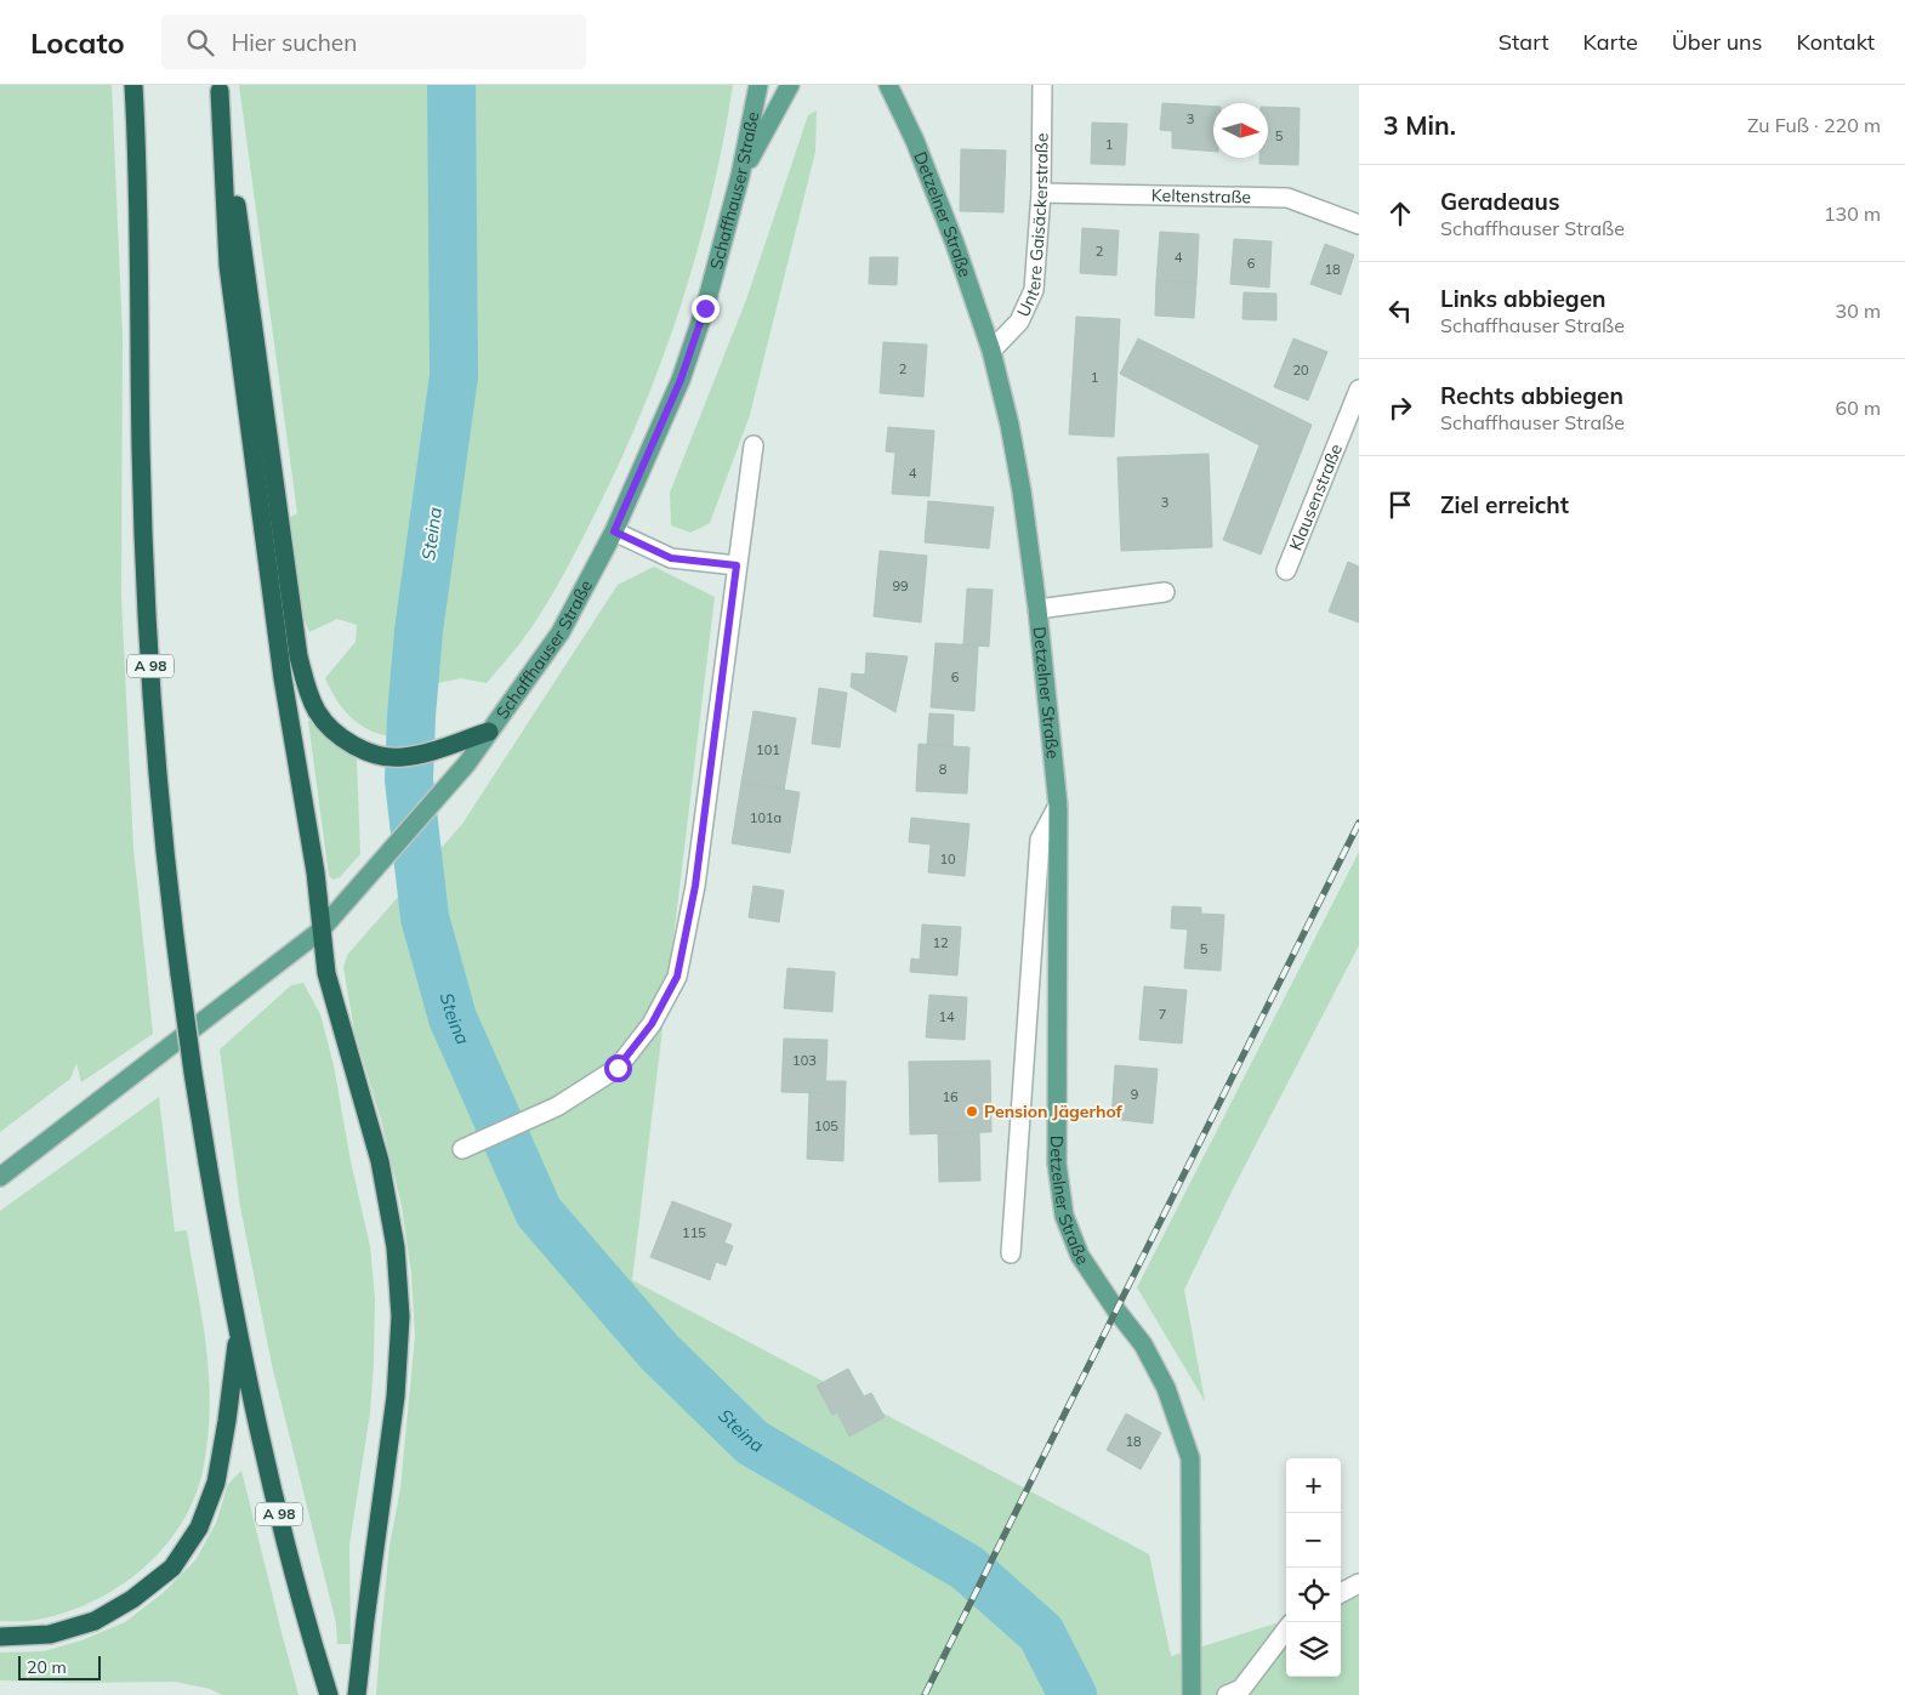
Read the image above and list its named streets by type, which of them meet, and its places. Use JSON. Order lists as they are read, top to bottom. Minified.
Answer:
{"streets":{"highway":["A 98"],"main road":["Schaffhauser Straße","Detzelner Straße"],"street":["Keltenstraße","Untere Gaisäckerstraße","Klausenstraße"]},"crossings":[["Keltenstraße","Untere Gaisäckerstraße"],["Detzelner Straße","Untere Gaisäckerstraße"]],"water":["Steina"],"places":["Pension Jägerhof"],"house_numbers":["3","5","1","2","4","6","18","2","20","1","4","3","99","6","101","8","101a","10","12","5","7","14","103","9","16","105","115","18"],"scale_bar":"20 m","north":"right","page":{"header":"Locato","search":"Hier suchen","nav":["Start","Karte","Über uns","Kontakt"],"heading":["3 Min.","Zu Fuß · 220 m"],"list":[["Geradeaus","Schaffhauser Straße","130 m"],["Links abbiegen","Schaffhauser Straße","30 m"],["Rechts abbiegen","Schaffhauser Straße","60 m"],"Ziel erreicht"],"map_buttons":["+","−"],"scale":"20 m"}}
